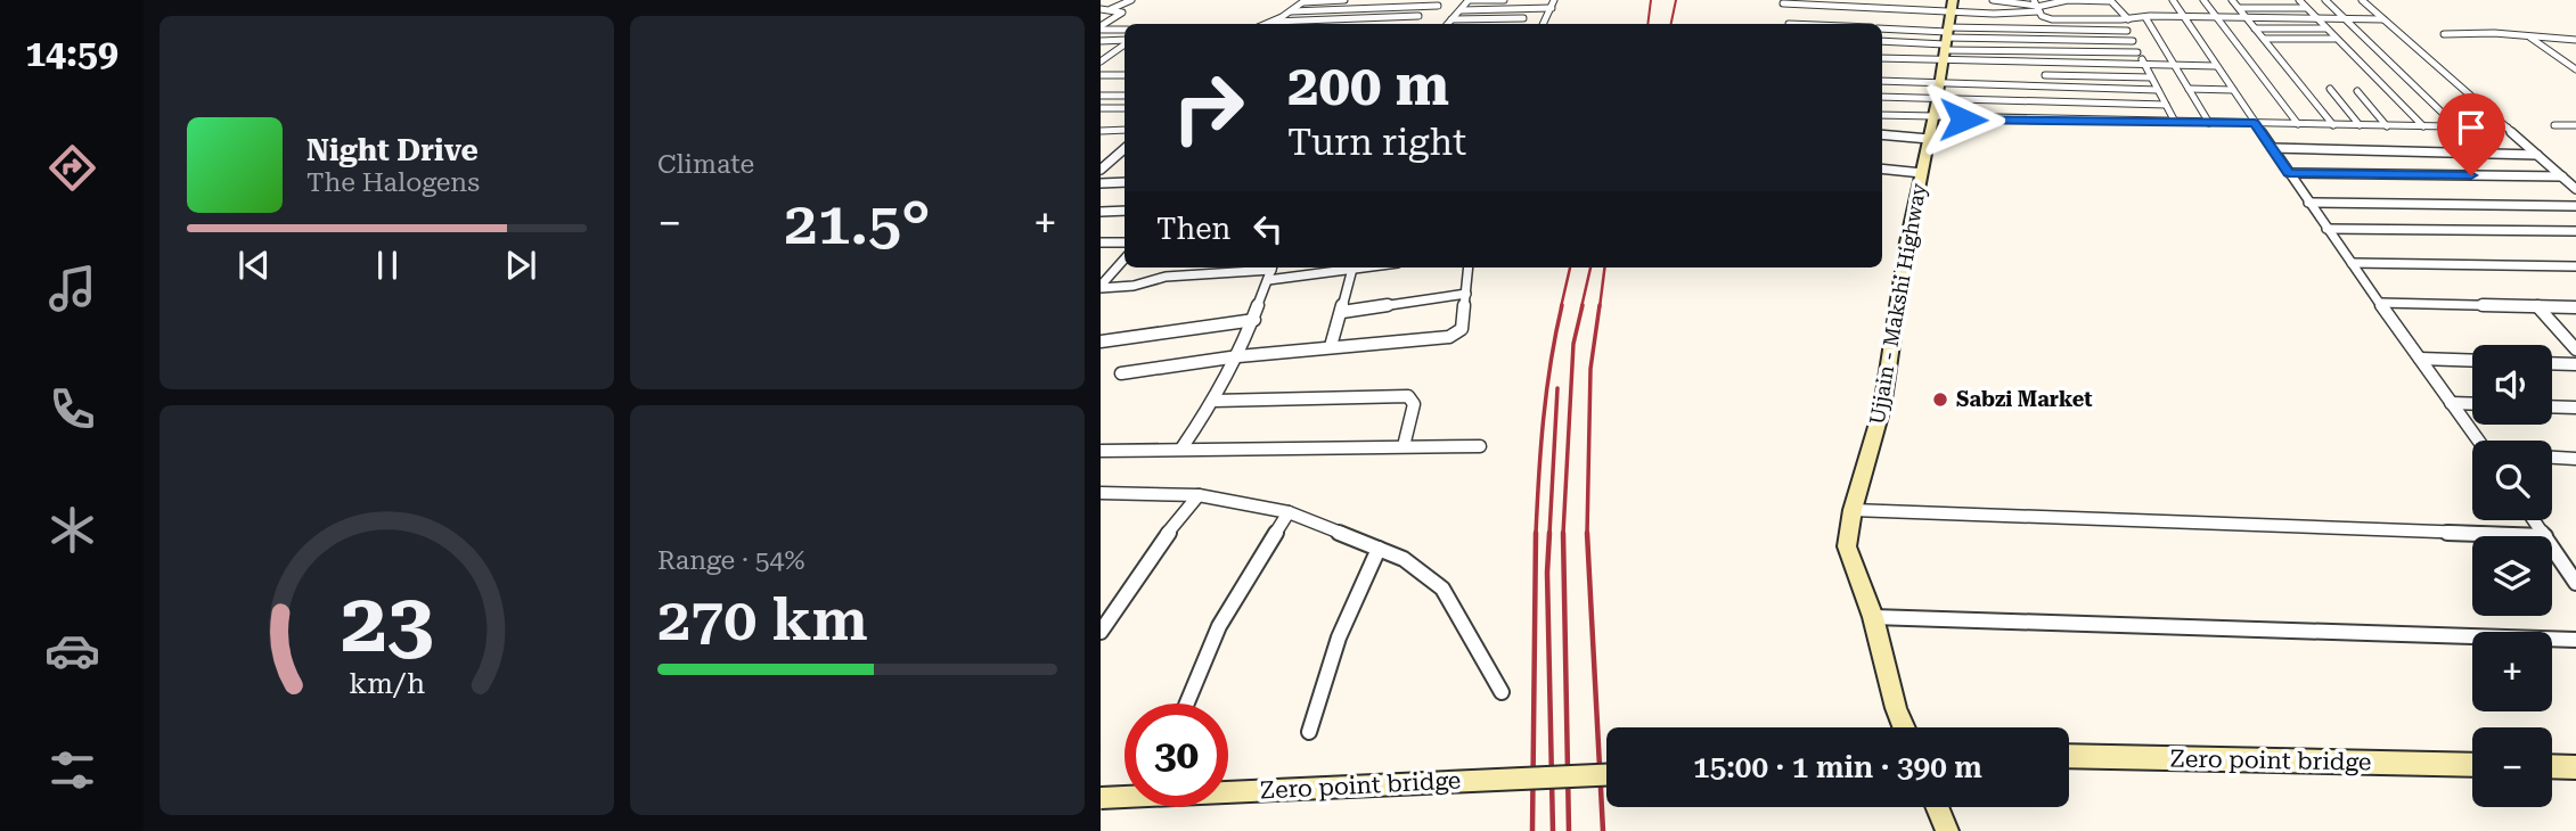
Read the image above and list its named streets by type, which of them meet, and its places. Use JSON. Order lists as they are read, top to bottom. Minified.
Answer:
{"streets":{"main road":["Ujjain - Makshi Highway","Zero point bridge"]},"places":["Sabzi Market"],"page":{"tabs":"14:59","tile":["Climate",["Range · 54%","270 km"]],"turn":["200 m","Turn right"],"song":["Night Drive","The Halogens"],"heat":["−","21.5°","+"],"then":"Then","map_buttons":["+","−"],"limit":"30","trip":"15:00 · 1 min · 390 m","gauge":["23","km/h"]}}
